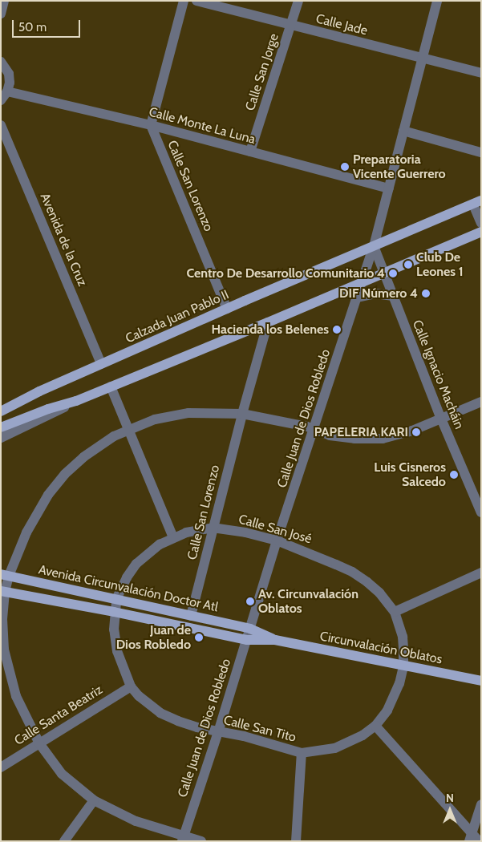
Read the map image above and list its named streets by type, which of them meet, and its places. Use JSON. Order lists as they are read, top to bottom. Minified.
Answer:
{"streets":{"main road":["Calzada Juan Pablo II","Avenida Circunvalación Doctor Atl","Circunvalación Oblatos"],"street":["Calle Jade","Calle San Jorge","Calle Monte La Luna","Calle San Lorenzo","Avenida de la Cruz","Calle Ignacio Macháin","Calle Juan de Dios Robledo","Calle San José","Calle Santa Beatriz","Calle San Tito"]},"crossings":[["Calle Jade","Calle San Jorge"],["Calle Jade","Calle Juan de Dios Robledo"],["Calle San Jorge","Calle Monte La Luna"],["Calle Monte La Luna","Calle San Lorenzo"],["Calle Monte La Luna","Calle Juan de Dios Robledo"],["Calle San Lorenzo","Calzada Juan Pablo II"],["Calle San Lorenzo","Calle San José"],["Calle San Lorenzo","Avenida Circunvalación Doctor Atl"],["Avenida de la Cruz","Calzada Juan Pablo II"],["Calzada Juan Pablo II","Calle Ignacio Macháin"],["Calzada Juan Pablo II","Calle Juan de Dios Robledo"],["Calle Ignacio Macháin","Calle Juan de Dios Robledo"],["Calle Juan de Dios Robledo","Calle San José"],["Calle Juan de Dios Robledo","Avenida Circunvalación Doctor Atl"],["Calle Juan de Dios Robledo","Circunvalación Oblatos"],["Calle Juan de Dios Robledo","Calle San Tito"],["Calle San José","Avenida Circunvalación Doctor Atl"],["Calle San José","Circunvalación Oblatos"],["Calle San José","Calle San Tito"],["Avenida Circunvalación Doctor Atl","Circunvalación Oblatos"],["Avenida Circunvalación Doctor Atl","Calle San Tito"],["Circunvalación Oblatos","Calle San Tito"],["Calle Santa Beatriz","Calle San Tito"]],"places":["Preparatoria Vicente Guerrero","Club De Leones 1","Centro De Desarrollo Comunitario 4","DIF Número 4","Hacienda los Belenes","PAPELERIA KARI","Luis Cisneros Salcedo","Av. Circunvalación Oblatos","Juan de Dios Robledo"],"scale_bar":"50 m","north":"top"}
